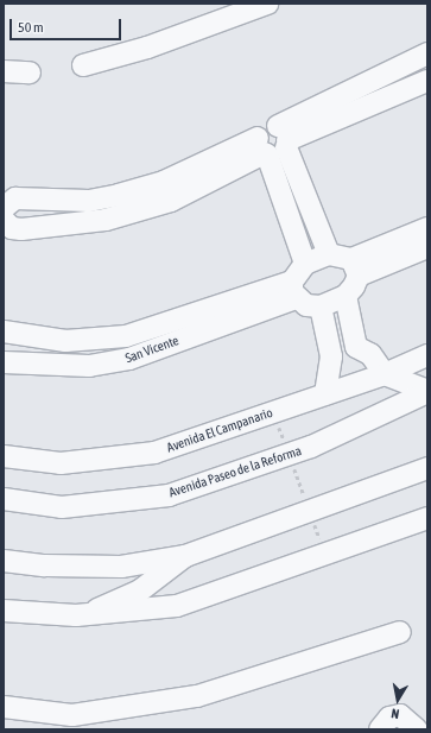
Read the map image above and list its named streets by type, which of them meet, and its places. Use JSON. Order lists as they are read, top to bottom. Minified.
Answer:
{"streets":{"street":["San Vicente","Avenida El Campanario","Avenida Paseo de la Reforma"]},"scale_bar":"50 m","north":"bottom"}
